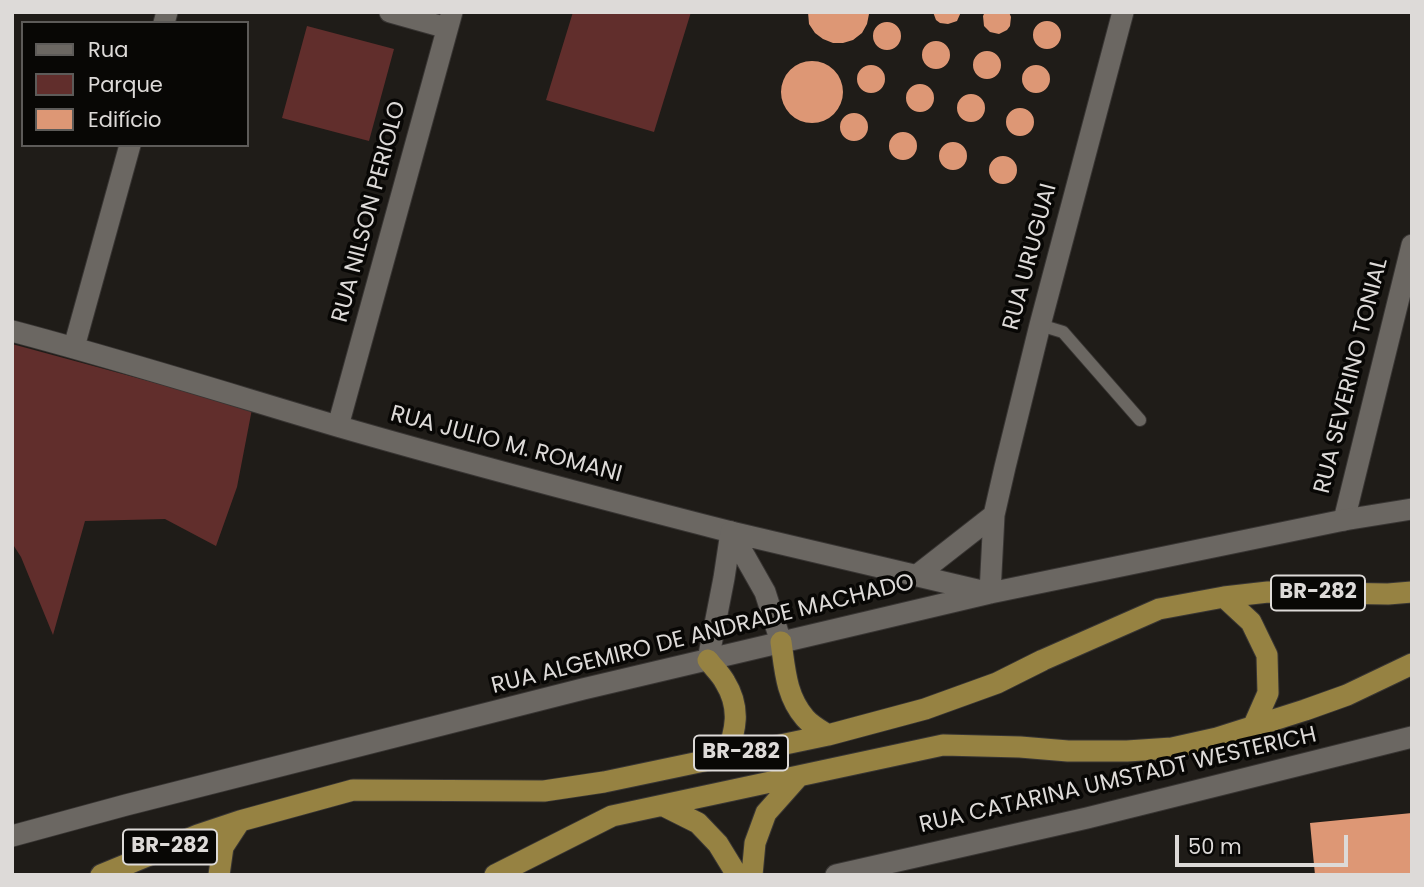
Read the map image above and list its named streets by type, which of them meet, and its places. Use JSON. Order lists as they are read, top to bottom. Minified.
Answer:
{"streets":{"highway":["BR-282"],"street":["RUA NILSON PERIOLO","RUA URUGUAI","RUA SEVERINO TONIAL","RUA JULIO M. ROMANI","RUA ALGEMIRO DE ANDRADE MACHADO","RUA CATARINA UMSTADT WESTERICH"]},"crossings":[["RUA NILSON PERIOLO","RUA JULIO M. ROMANI"],["RUA URUGUAI","RUA JULIO M. ROMANI"],["RUA URUGUAI","RUA ALGEMIRO DE ANDRADE MACHADO"],["RUA SEVERINO TONIAL","RUA ALGEMIRO DE ANDRADE MACHADO"],["RUA JULIO M. ROMANI","RUA ALGEMIRO DE ANDRADE MACHADO"]],"legend":["Rua","Parque","Edifício"],"scale_bar":"50 m"}
